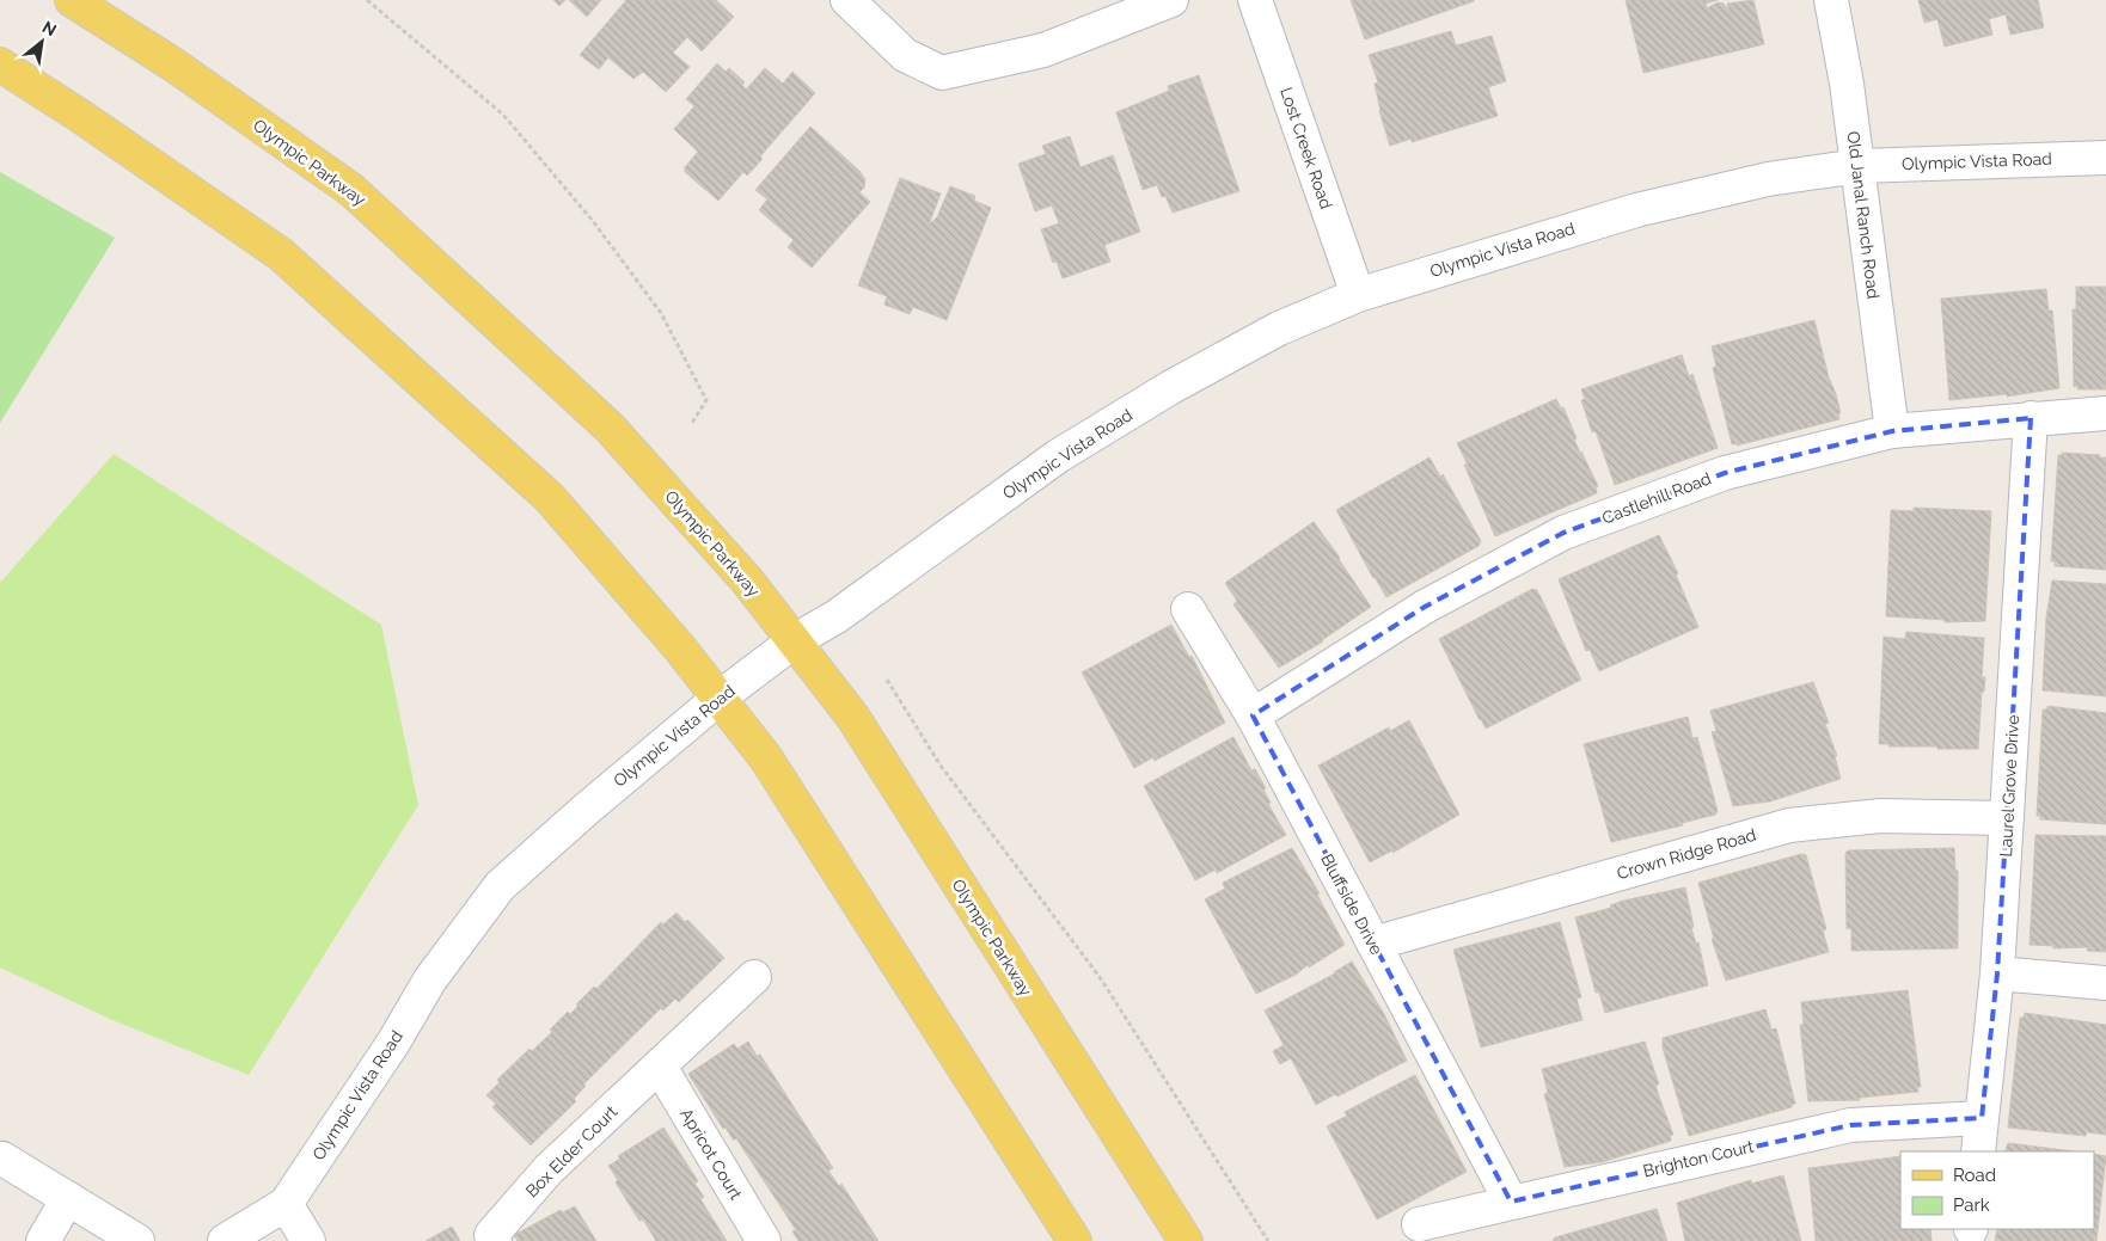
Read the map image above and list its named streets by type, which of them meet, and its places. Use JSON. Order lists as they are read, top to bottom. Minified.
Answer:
{"streets":{"main road":["Olympic Parkway"],"street":["Lost Creek Road","Olympic Vista Road","Old Janal Ranch Road","Castlehill Road","Laurel Grove Drive","Crown Ridge Road","Bluffside Drive","Box Elder Court","Apricot Court","Brighton Court"]},"crossings":[["Lost Creek Road","Olympic Vista Road"],["Olympic Vista Road","Olympic Parkway"],["Olympic Vista Road","Old Janal Ranch Road"],["Old Janal Ranch Road","Castlehill Road"],["Castlehill Road","Laurel Grove Drive"],["Castlehill Road","Bluffside Drive"],["Laurel Grove Drive","Crown Ridge Road"],["Laurel Grove Drive","Brighton Court"],["Crown Ridge Road","Bluffside Drive"],["Bluffside Drive","Brighton Court"],["Box Elder Court","Apricot Court"]],"legend":["Road","Park"],"north":"top right"}
